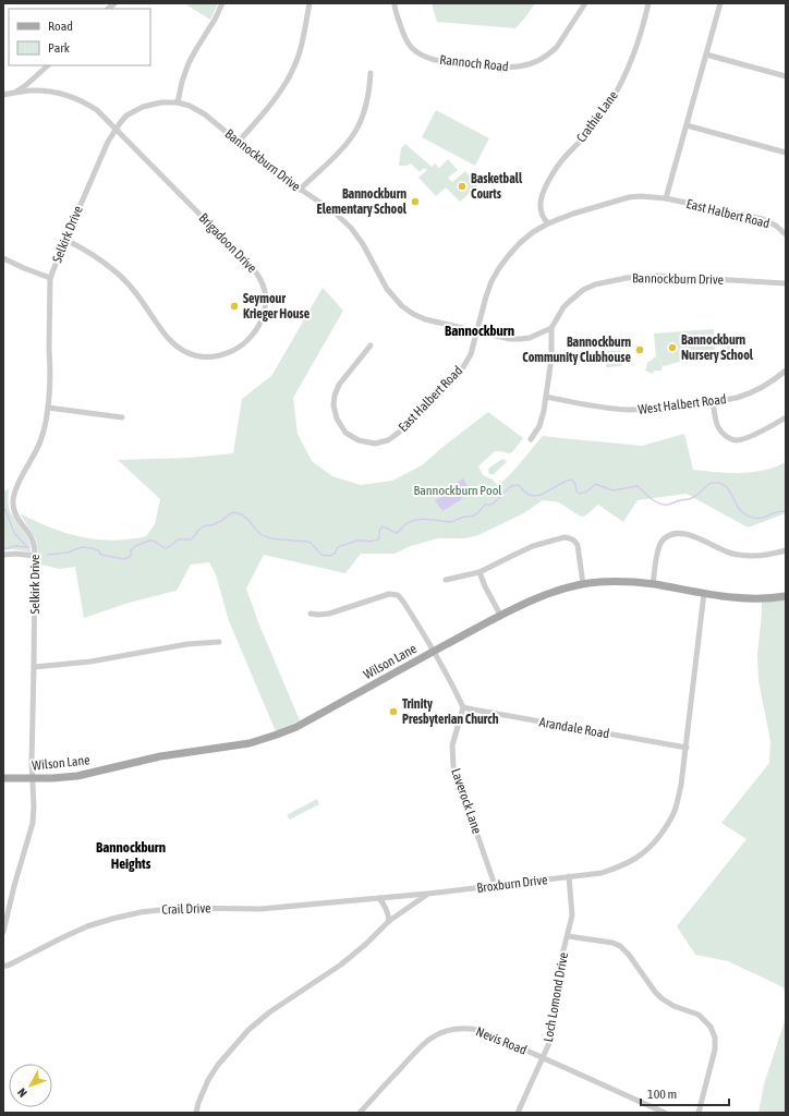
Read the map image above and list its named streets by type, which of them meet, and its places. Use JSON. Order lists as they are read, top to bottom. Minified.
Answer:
{"streets":{"main road":["Wilson Lane"],"street":["Rannoch Road","Crathie Lane","Bannockburn Drive","East Halbert Road","Selkirk Drive","Brigadoon Drive","West Halbert Road","Arandale Road","Laverock Lane","Broxburn Drive","Crail Drive","Loch Lomond Drive","Nevis Road"]},"crossings":[["Crathie Lane","East Halbert Road"],["Bannockburn Drive","East Halbert Road"],["Bannockburn Drive","Selkirk Drive"],["Bannockburn Drive","Brigadoon Drive"],["Selkirk Drive","Brigadoon Drive"],["Selkirk Drive","Wilson Lane"],["Wilson Lane","Broxburn Drive"],["Arandale Road","Laverock Lane"],["Arandale Road","Broxburn Drive"],["Laverock Lane","Broxburn Drive"],["Broxburn Drive","Crail Drive"],["Broxburn Drive","Loch Lomond Drive"],["Loch Lomond Drive","Nevis Road"]],"districts":["Bannockburn","Bannockburn Heights"],"parks":["Bannockburn Pool"],"places":["Basketball Courts","Bannockburn Elementary School","Seymour Krieger House","Bannockburn Nursery School","Bannockburn Community Clubhouse","Trinity Presbyterian Church"],"legend":["Road","Park"],"scale_bar":"100 m","north":"bottom left"}
